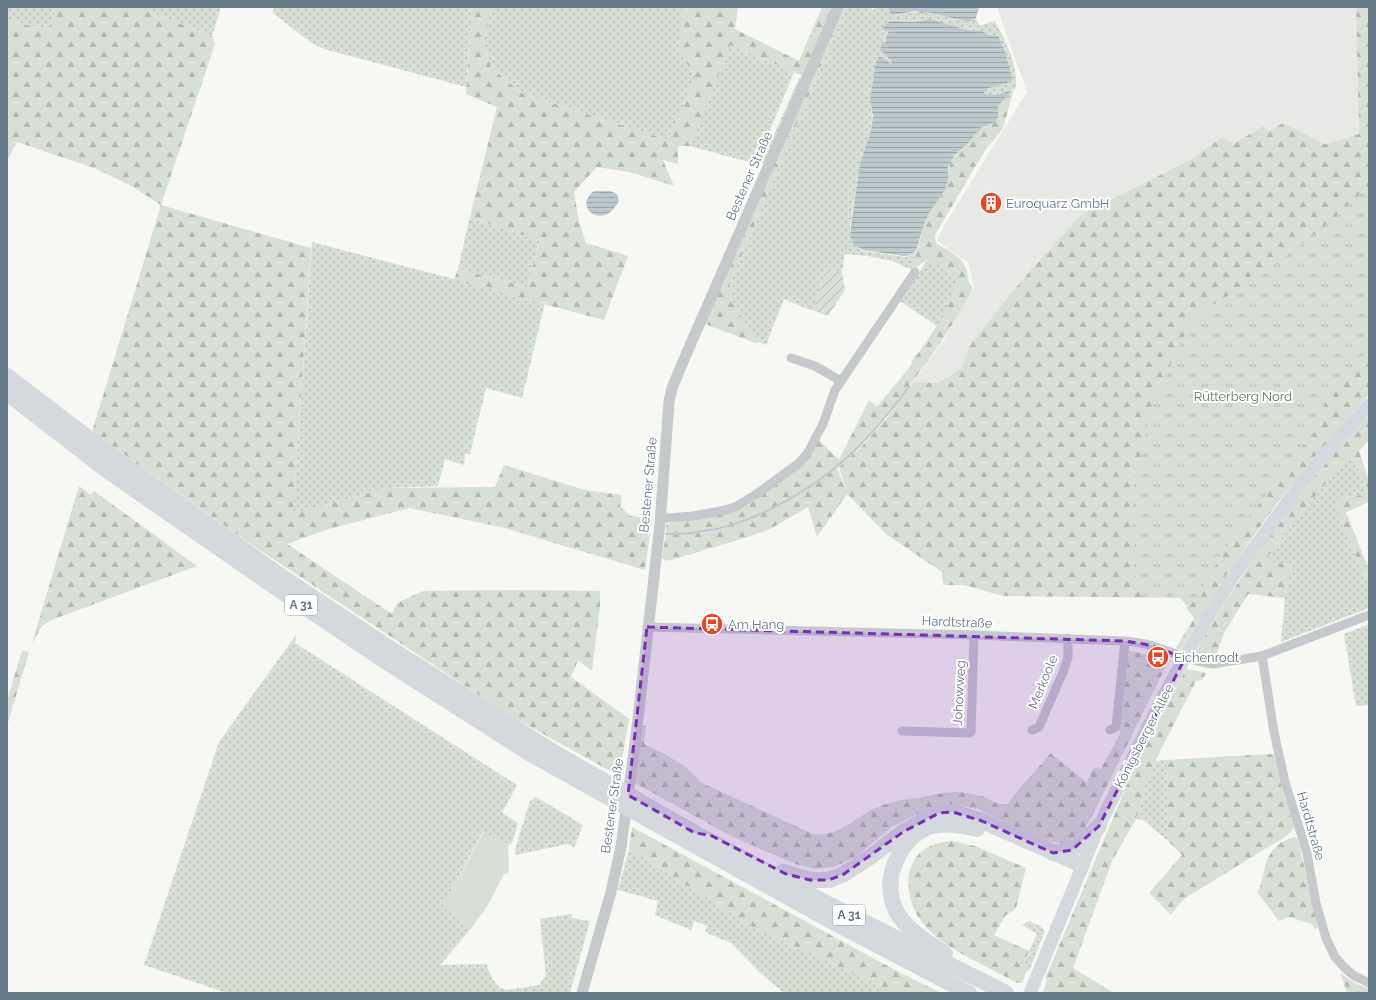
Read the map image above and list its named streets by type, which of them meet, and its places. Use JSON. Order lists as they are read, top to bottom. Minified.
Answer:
{"streets":{"highway":["A 31"],"main road":["Königsberger Allee"],"street":["Bestener Straße","Hardtstraße","Merkoole","Johowweg"]},"crossings":[["Bestener Straße","Hardtstraße"],["Hardtstraße","Merkoole"],["Hardtstraße","Johowweg"]],"parks":["Rütterberg Nord"],"places":{"building":["Euroquarz GmbH"],"bus stop":["Am Hang","Eichenrodt"]}}
